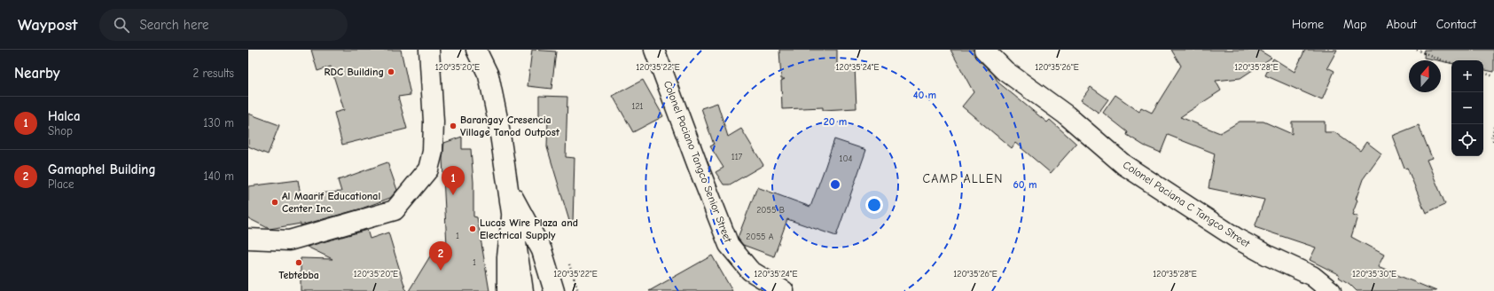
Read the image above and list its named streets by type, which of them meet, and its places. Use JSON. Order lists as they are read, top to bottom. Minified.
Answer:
{"streets":{"main road":["Colonel Paciano Tangco Senior Street","Colonel Paciana C Tangco Street"]},"districts":["CAMP ALLEN"],"places":["RDC Building","Barangay Cresencia Village Tanod Outpost","Al Maarif Educational Center Inc.","Lucas Wire Plaza and Electrical Supply","Tebtebba"],"house_numbers":["121","117","104","2055 B","1","2055 A","1"],"north":"top","page":{"header":"Waypost","search":"Search here","nav":["Home","Map","About","Contact"],"heading":["Nearby","2 results"],"map_buttons":["+","−"],"list":[{"mark":"1","name":"Halca","note":"Shop","value":"130 m"},{"mark":"2","name":"Gamaphel Building","note":"Place","value":"140 m"}],"pins":["1","2"]},"coordinates":["120°35'20\"E","120°35'22\"E","120°35'24\"E","120°35'26\"E","120°35'28\"E","120°35'30\"E"],"rings":["40 m","20 m","60 m"]}
